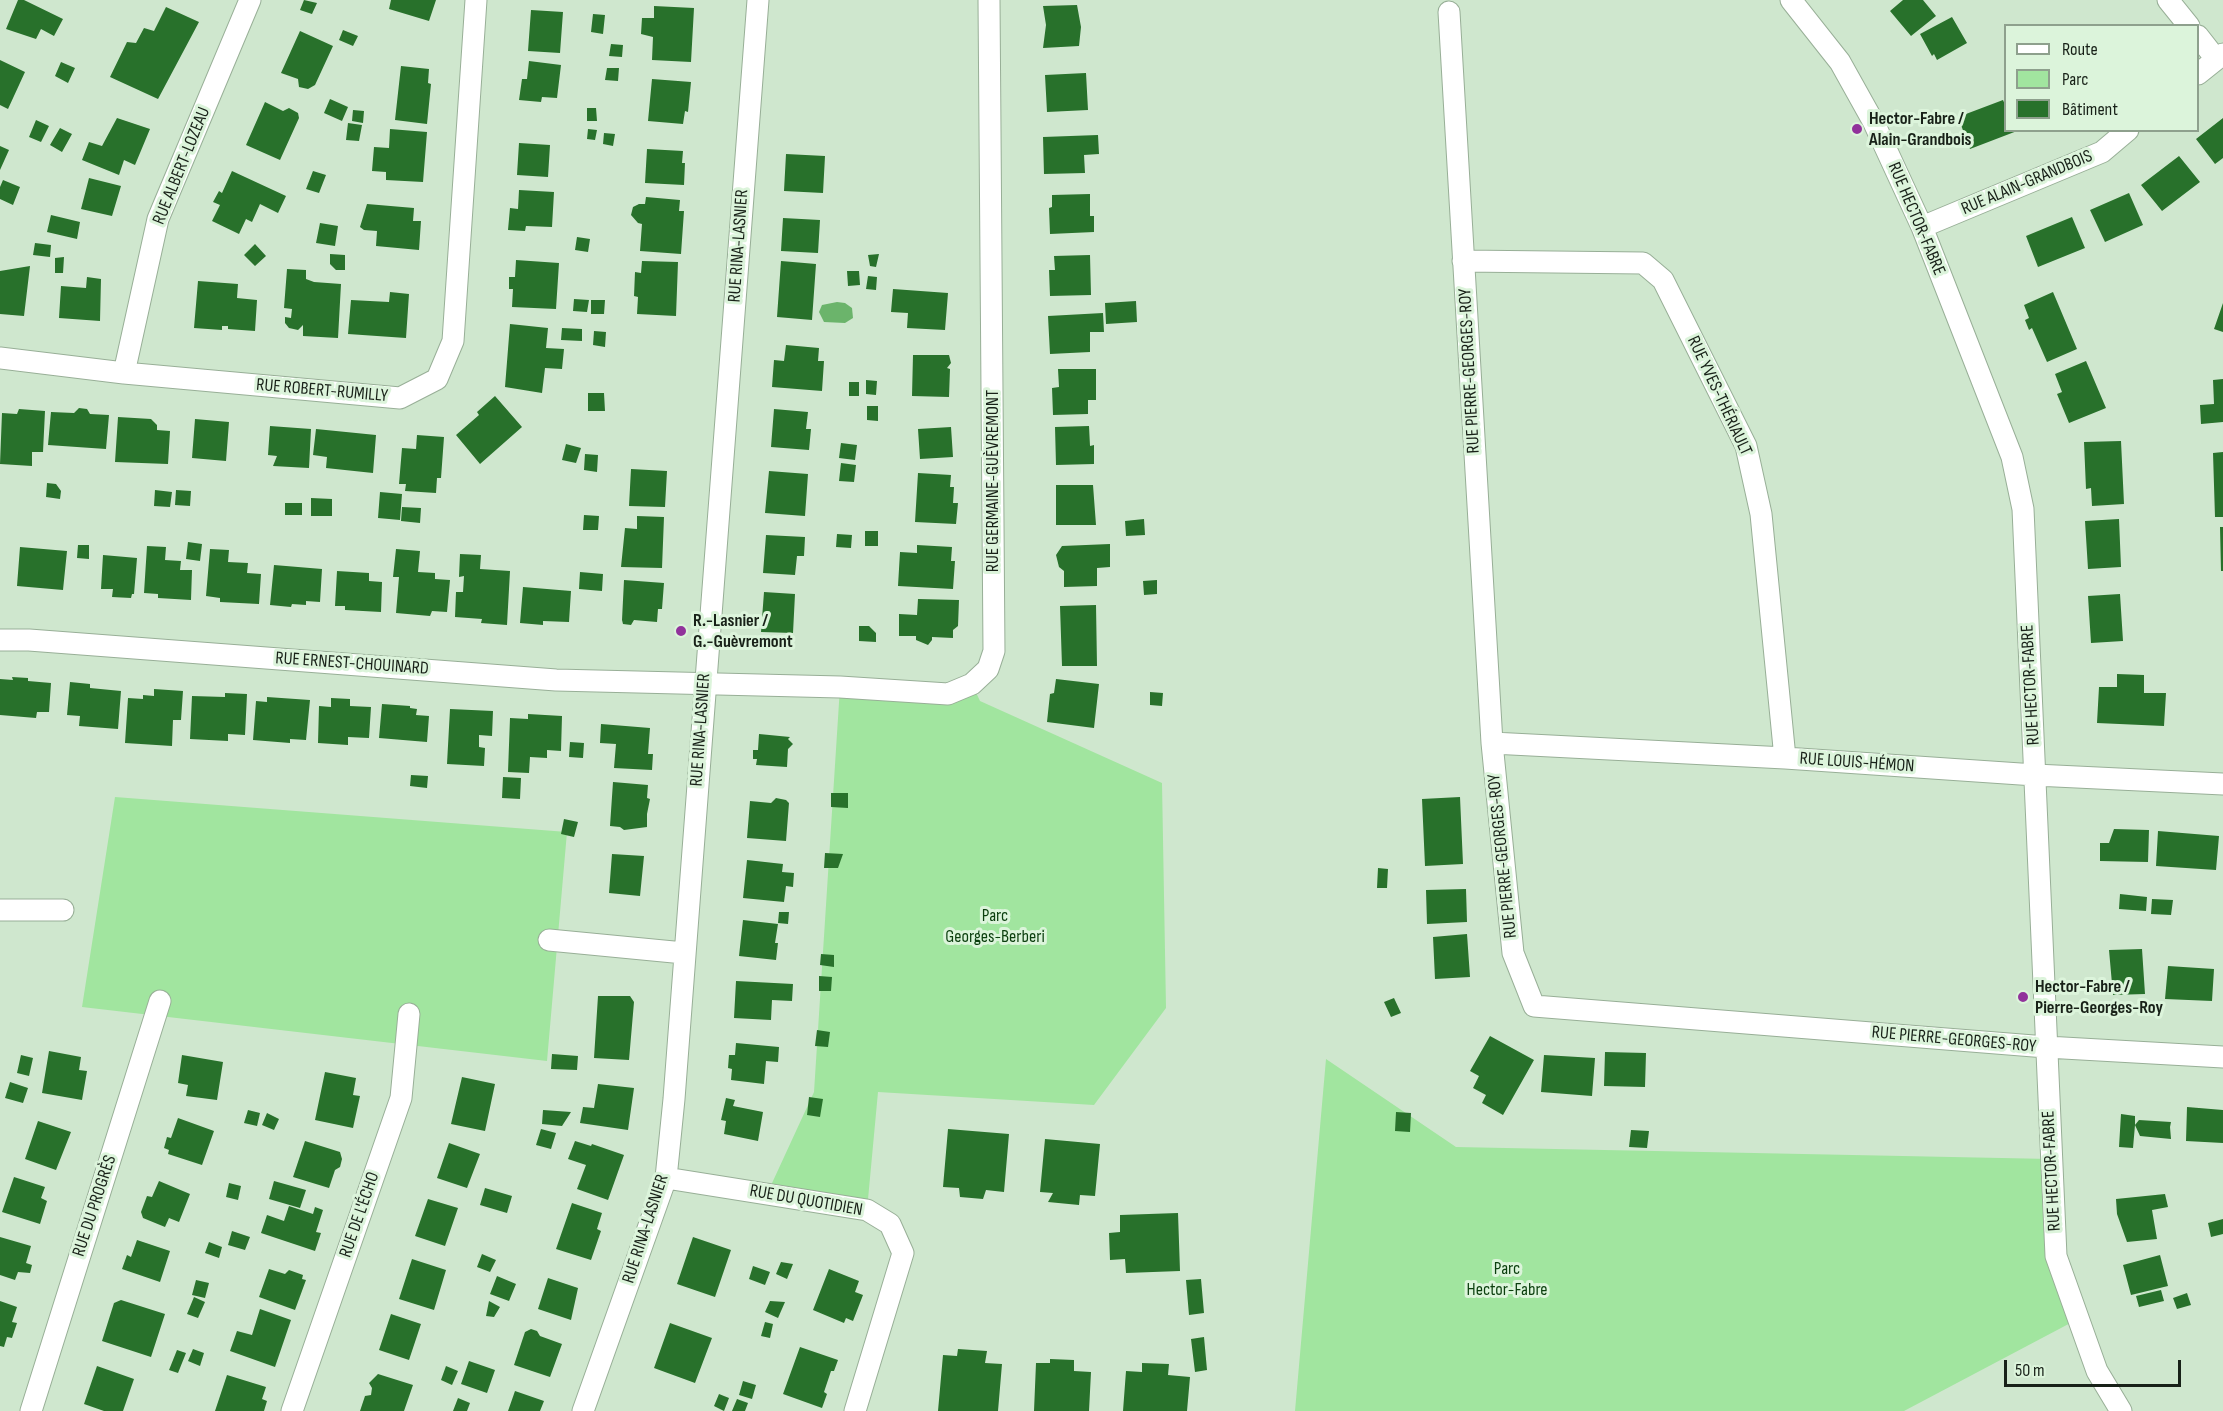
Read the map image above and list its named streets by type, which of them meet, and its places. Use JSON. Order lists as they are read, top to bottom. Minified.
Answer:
{"streets":{"street":["RUE ALBERT-LOZEAU","RUE ALAIN-GRANDBOIS","RUE HECTOR-FABRE","RUE RINA-LASNIER","RUE PIERRE-GEORGES-ROY","RUE ROBERT-RUMILLY","RUE YVES-THÉRIAULT","RUE GERMAINE-GUÈVREMONT","RUE ERNEST-CHOUINARD","RUE LOUIS-HÉMON","RUE DU QUOTIDIEN","RUE DU PROGRÈS","RUE DE L'ÉCHO"]},"crossings":[["RUE ALBERT-LOZEAU","RUE ROBERT-RUMILLY"],["RUE ALAIN-GRANDBOIS","RUE HECTOR-FABRE"],["RUE HECTOR-FABRE","RUE PIERRE-GEORGES-ROY"],["RUE HECTOR-FABRE","RUE LOUIS-HÉMON"],["RUE RINA-LASNIER","RUE GERMAINE-GUÈVREMONT"],["RUE RINA-LASNIER","RUE ERNEST-CHOUINARD"],["RUE RINA-LASNIER","RUE DU QUOTIDIEN"],["RUE PIERRE-GEORGES-ROY","RUE YVES-THÉRIAULT"],["RUE PIERRE-GEORGES-ROY","RUE LOUIS-HÉMON"],["RUE YVES-THÉRIAULT","RUE LOUIS-HÉMON"],["RUE GERMAINE-GUÈVREMONT","RUE ERNEST-CHOUINARD"]],"parks":["Parc Georges-Berberi","Parc Hector-Fabre"],"places":["Hector-Fabre / Alain-Grandbois","R.-Lasnier / G.-Guèvremont","Hector-Fabre / Pierre-Georges-Roy"],"legend":["Route","Parc","Bâtiment"],"scale_bar":"50 m"}
